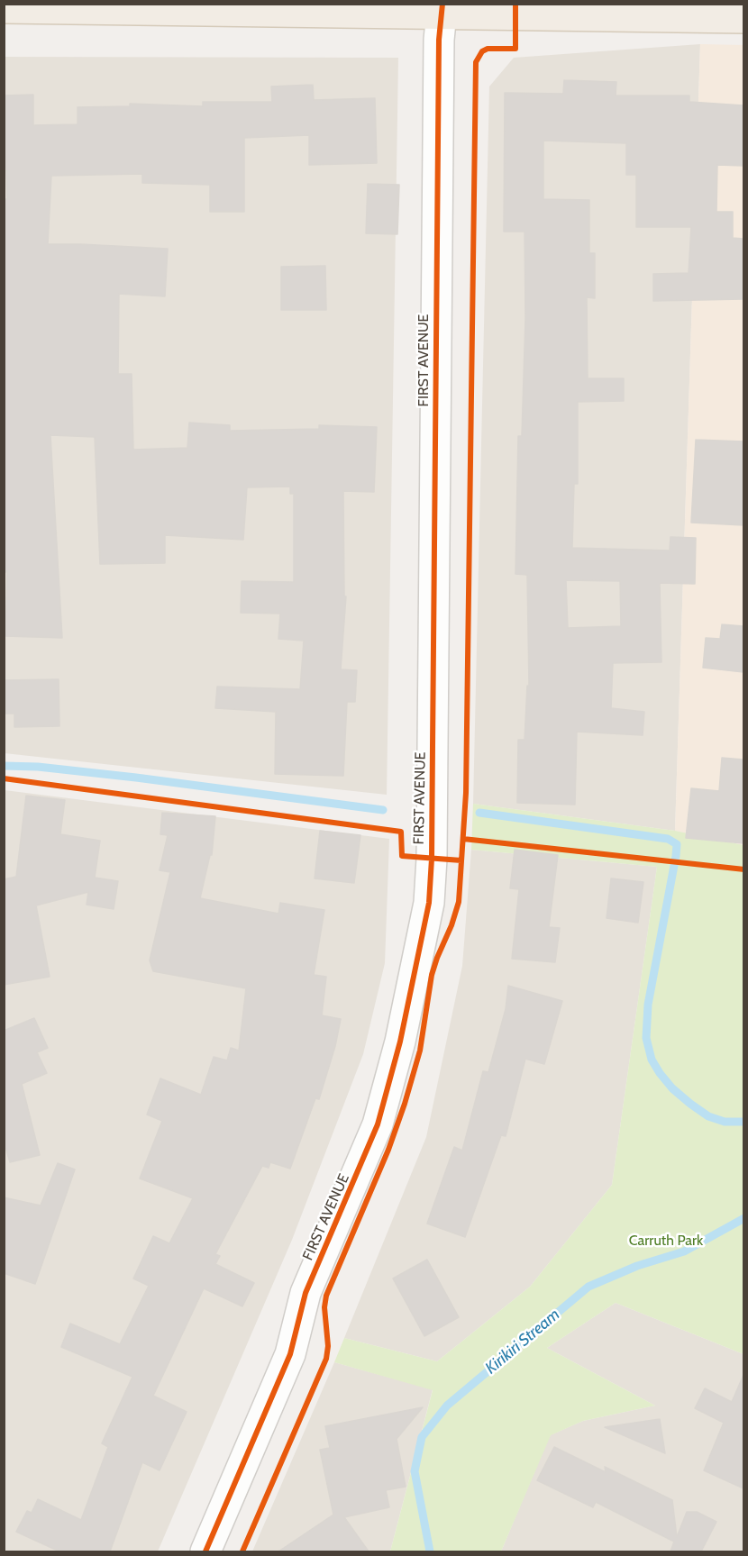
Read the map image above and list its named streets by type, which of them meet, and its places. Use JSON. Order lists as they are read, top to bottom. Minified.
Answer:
{"streets":{"street":["FIRST AVENUE"]},"water":["Kirikiri Stream"],"parks":["Carruth Park"]}
